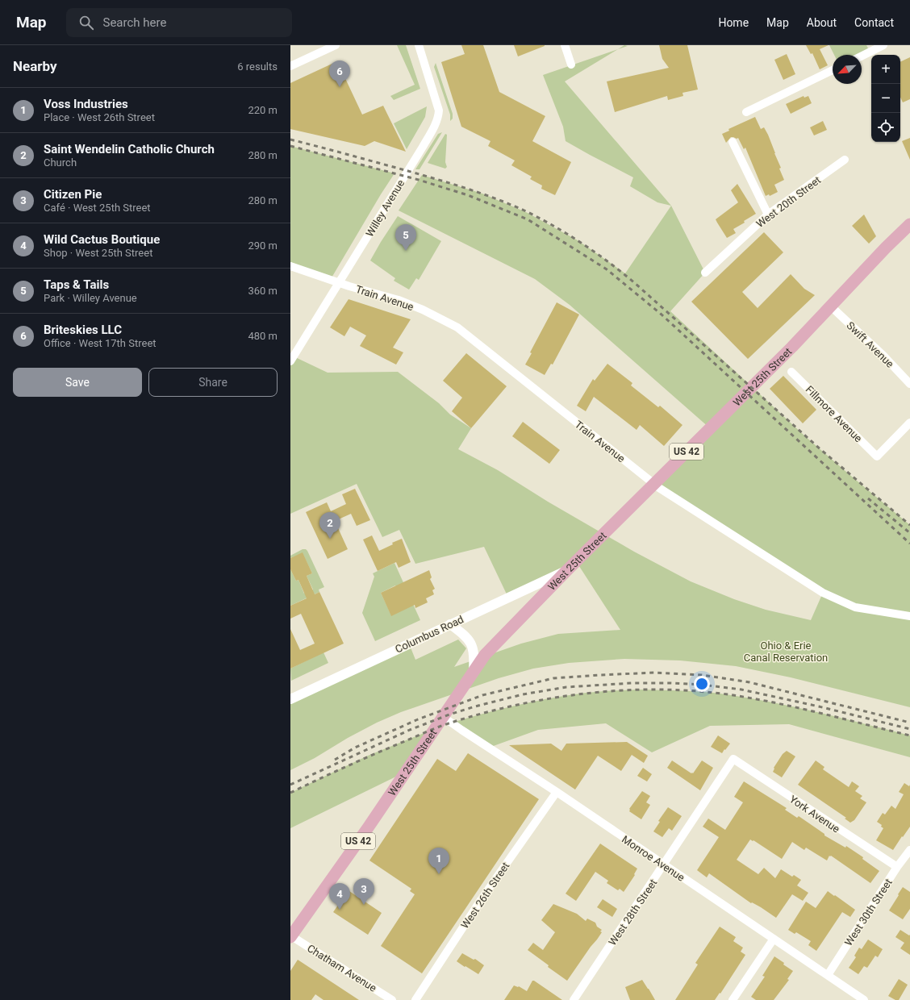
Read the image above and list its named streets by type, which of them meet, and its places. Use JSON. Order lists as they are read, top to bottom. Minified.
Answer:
{"streets":{"main road":["West 25th Street","US 42"],"street":["West 20th Street","Willey Avenue","Train Avenue","Swift Avenue","Fillmore Avenue","Columbus Road","York Avenue","Monroe Avenue","West 26th Street","West 28th Street","West 30th Street","Chatham Avenue"]},"crossings":[["Willey Avenue","Train Avenue"],["Swift Avenue","West 25th Street"],["West 25th Street","Columbus Road"],["West 25th Street","Monroe Avenue"],["West 25th Street","Chatham Avenue"],["York Avenue","West 28th Street"],["York Avenue","West 30th Street"],["Monroe Avenue","West 26th Street"],["Monroe Avenue","West 28th Street"],["Monroe Avenue","West 30th Street"]],"parks":["Ohio & Erie Canal Reservation"],"north":"bottom left","page":{"header":"Map","search":"Search here","nav":["Home","Map","About","Contact"],"heading":["Nearby","6 results"],"map_buttons":["+","−"],"pins":["6","5","2","1","3","4"],"list":[{"mark":"1","name":"Voss Industries","note":"Place · West 26th Street","value":"220 m"},{"mark":"2","name":"Saint Wendelin Catholic Church","note":"Church","value":"280 m"},{"mark":"3","name":"Citizen Pie","note":"Café · West 25th Street","value":"280 m"},{"mark":"4","name":"Wild Cactus Boutique","note":"Shop · West 25th Street","value":"290 m"},{"mark":"5","name":"Taps & Tails","note":"Park · Willey Avenue","value":"360 m"},{"mark":"6","name":"Briteskies LLC","note":"Office · West 17th Street","value":"480 m"}],"buttons":["Save","Share"]}}
